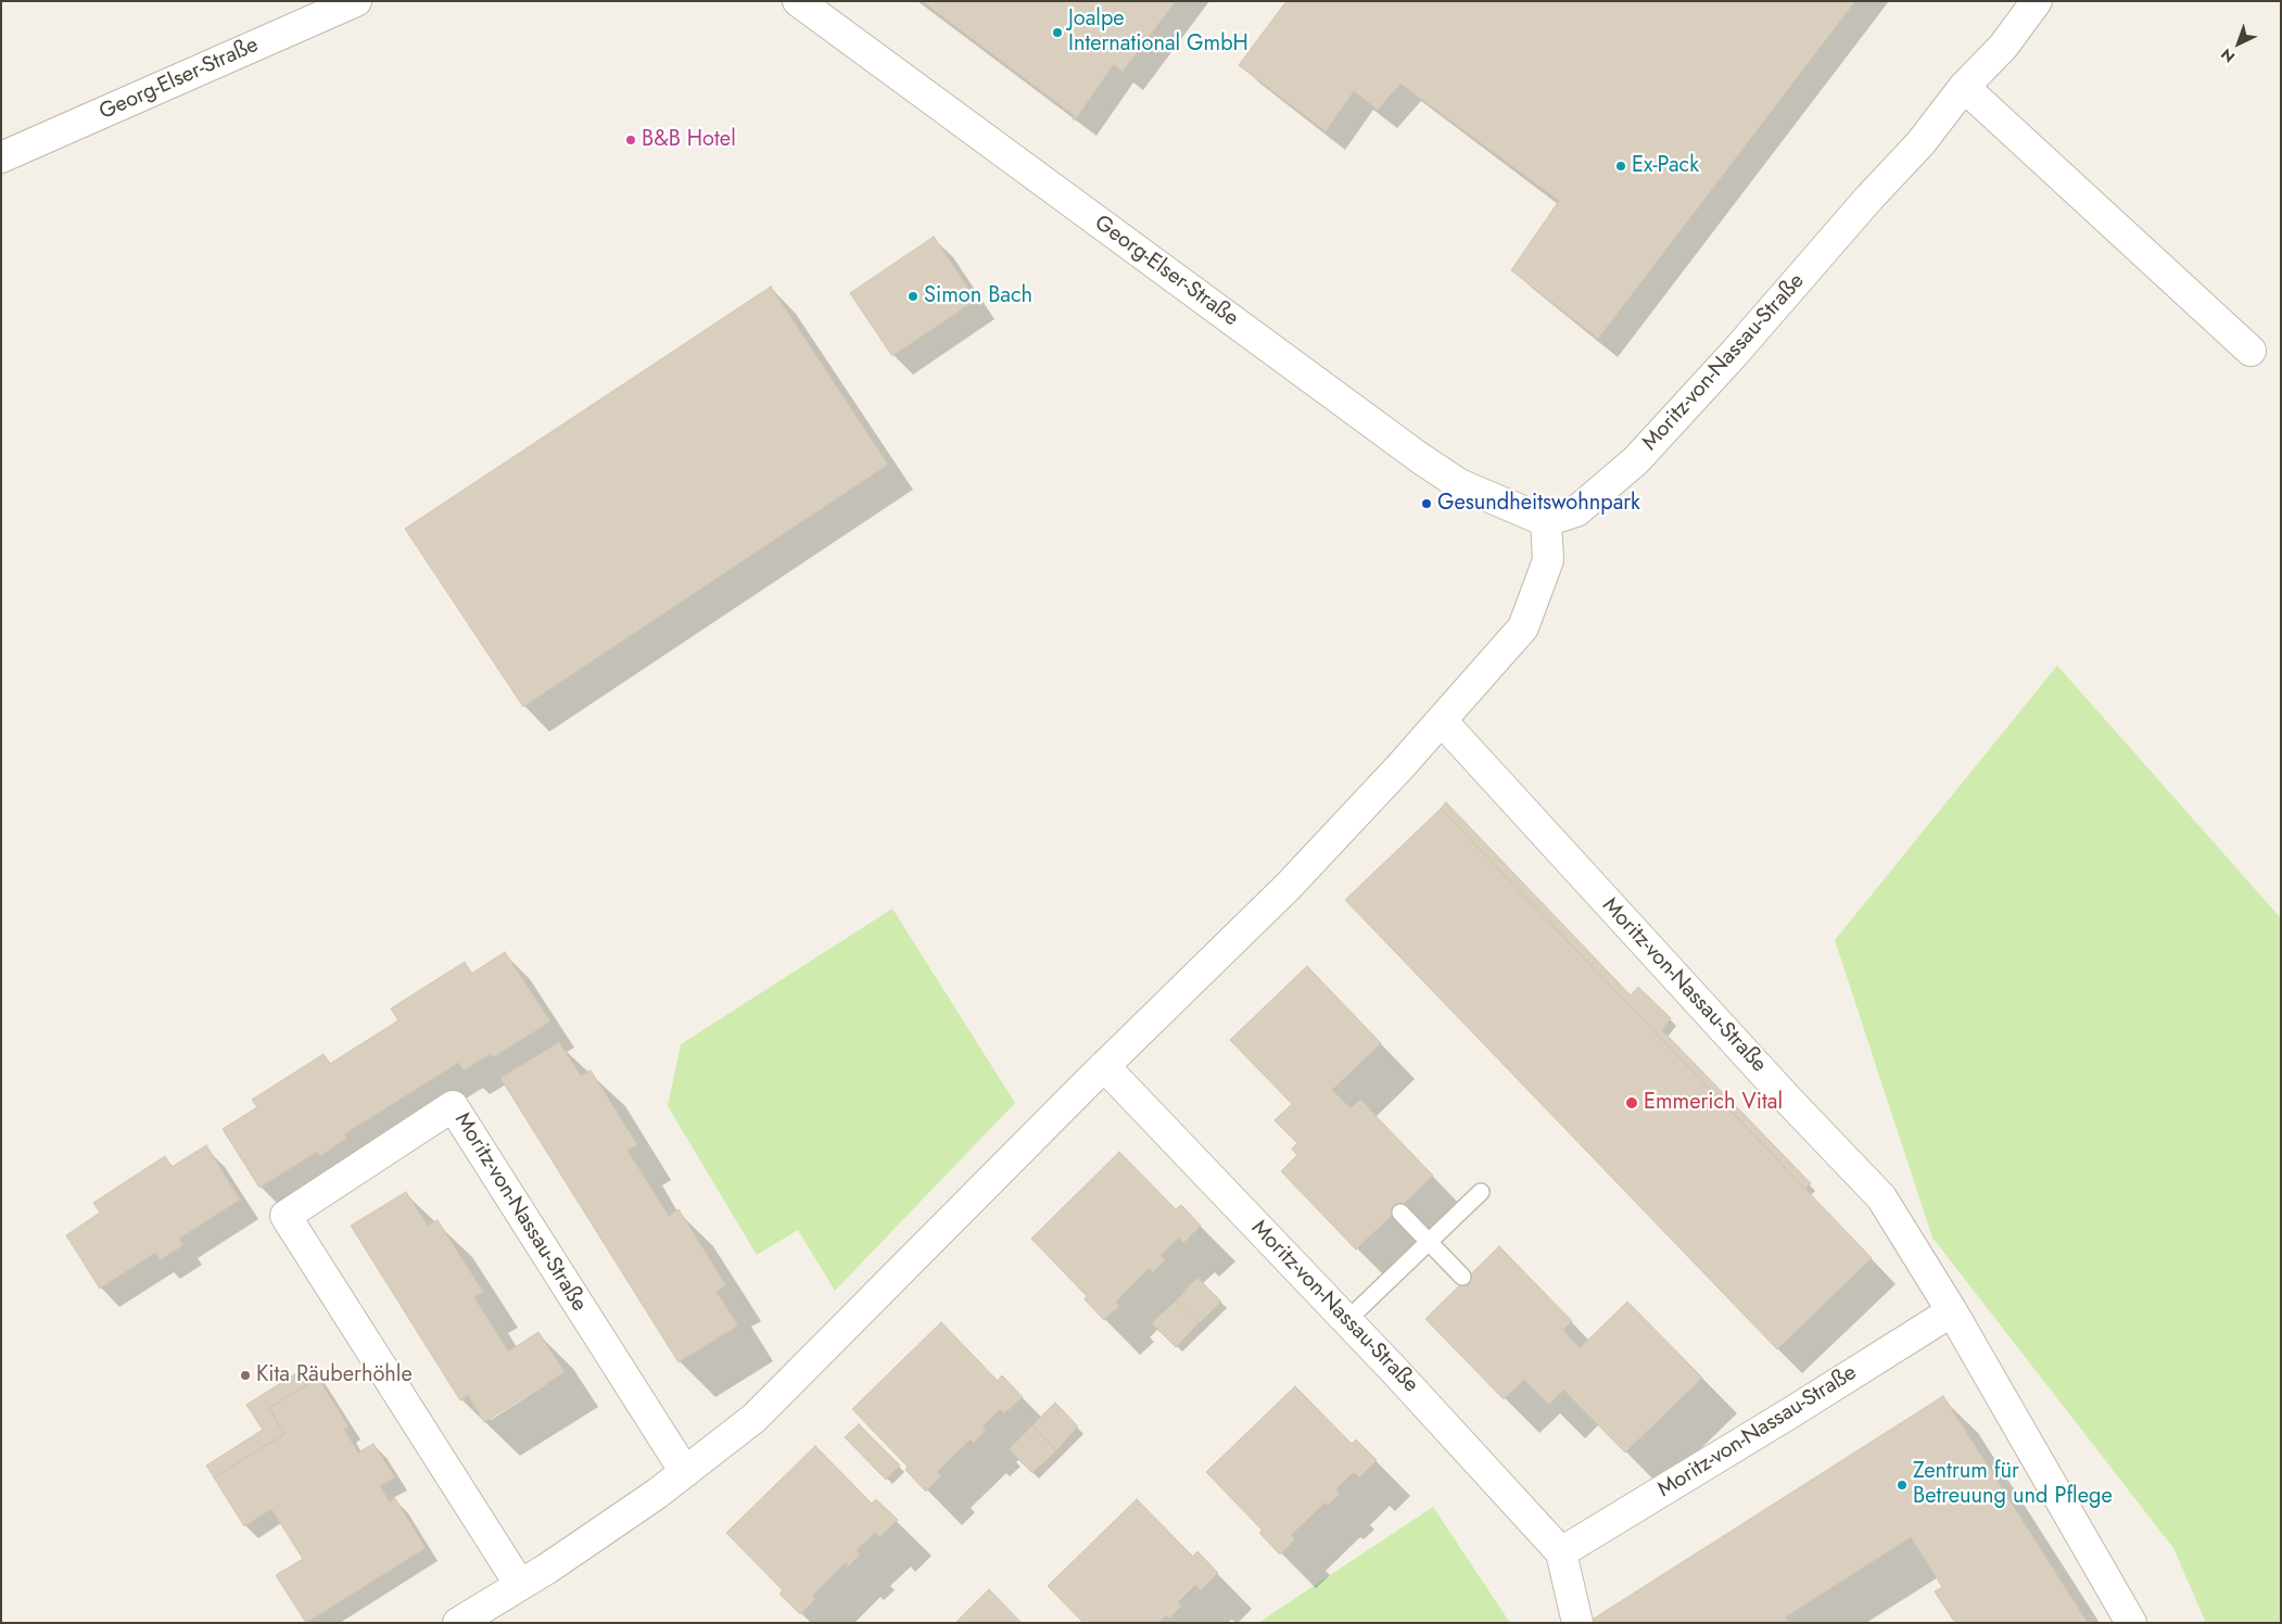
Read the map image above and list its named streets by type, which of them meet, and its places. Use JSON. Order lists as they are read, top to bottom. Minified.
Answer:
{"streets":{"street":["Georg-Elser-Straße","Moritz-von-Nassau-Straße"]},"crossings":[["Georg-Elser-Straße","Moritz-von-Nassau-Straße"]],"places":["Joalpe International GmbH","B&B Hotel","Ex-Pack","Simon Bach","Gesundheitswohnpark","Emmerich Vital","Kita Räuberhöhle","Zentrum für Betreuung und Pflege"],"north":"bottom left"}
